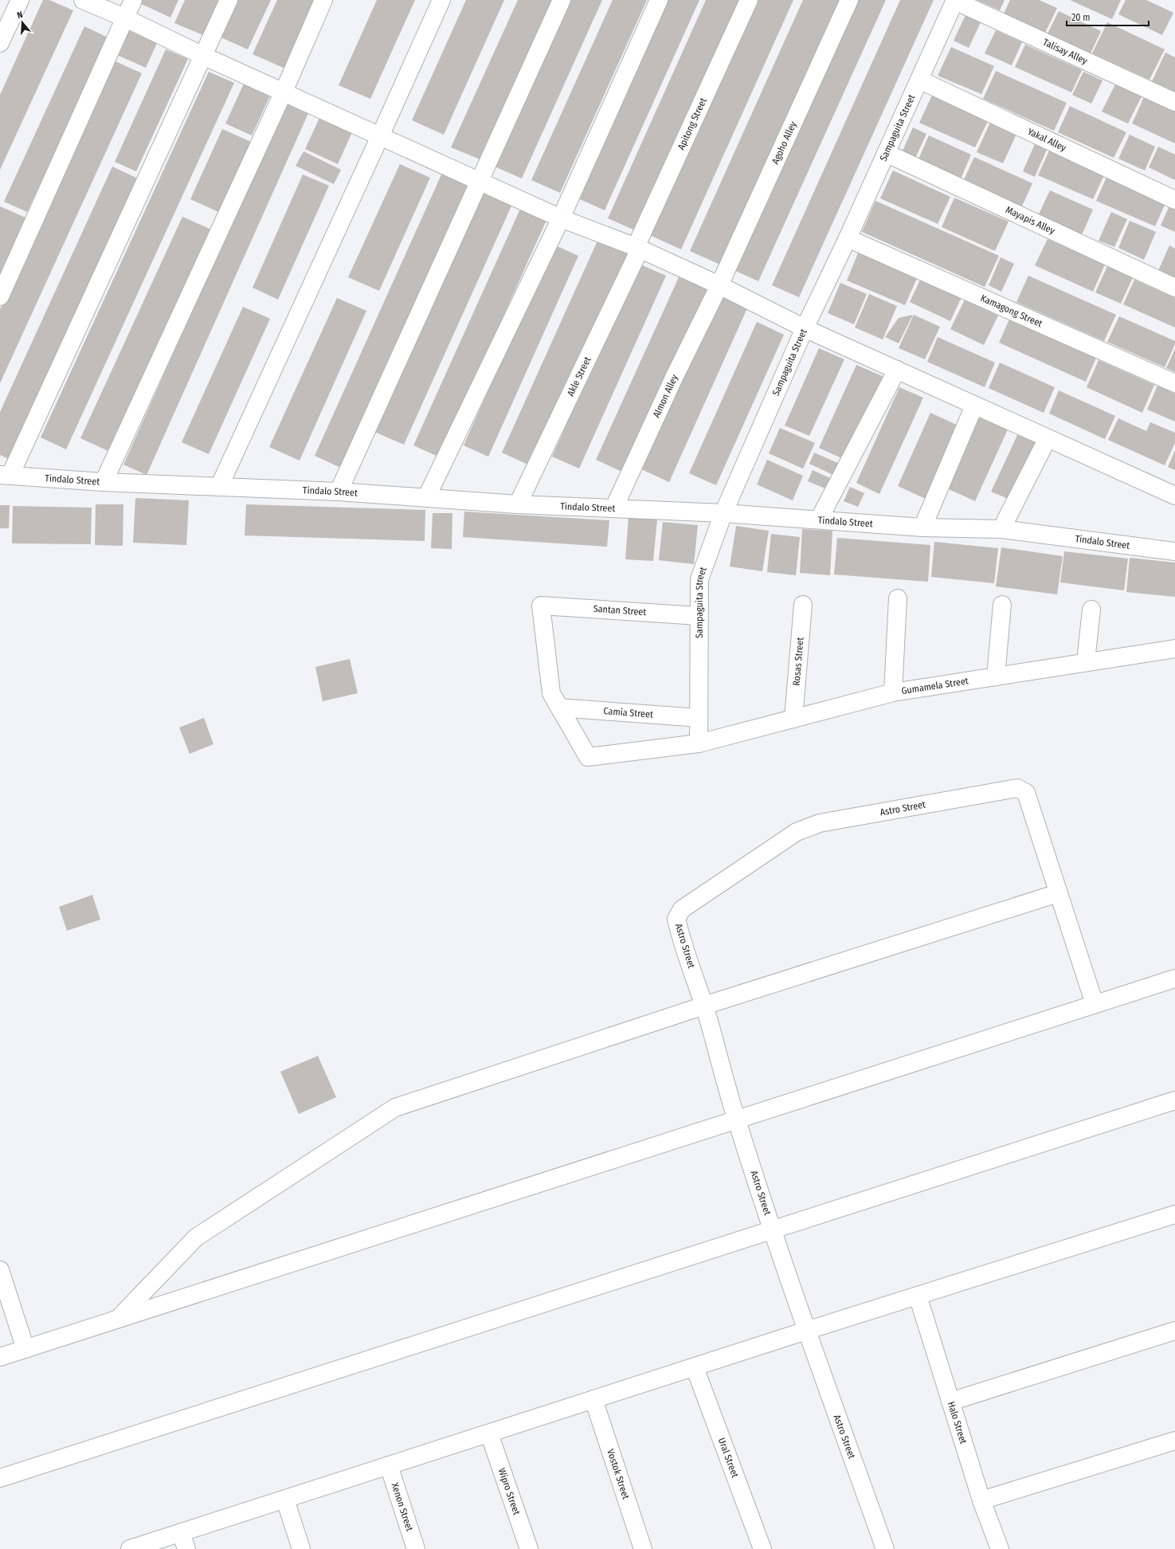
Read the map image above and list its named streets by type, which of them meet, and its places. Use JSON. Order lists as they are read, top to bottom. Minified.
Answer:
{"streets":{"street":["Talisay Alley","Apitong Street","Sampaguita Street","Yakal Alley","Agoho Alley","Mayapis Alley","Kamagong Street","Akle Street","Almon Alley","Tindalo Street","Santan Street","Rosas Street","Gumamela Street","Camia Street","Astro Street","Halo Street","Ural Street","Vostok Street","Wipro Street","Xenon Street"]},"crossings":[["Talisay Alley","Sampaguita Street"],["Apitong Street","Akle Street"],["Sampaguita Street","Yakal Alley"],["Sampaguita Street","Mayapis Alley"],["Sampaguita Street","Kamagong Street"],["Sampaguita Street","Tindalo Street"],["Sampaguita Street","Santan Street"],["Sampaguita Street","Gumamela Street"],["Sampaguita Street","Camia Street"],["Agoho Alley","Almon Alley"],["Akle Street","Tindalo Street"],["Almon Alley","Tindalo Street"],["Santan Street","Gumamela Street"],["Santan Street","Camia Street"],["Rosas Street","Gumamela Street"],["Gumamela Street","Camia Street"]],"scale_bar":"20 m","north":"top"}
